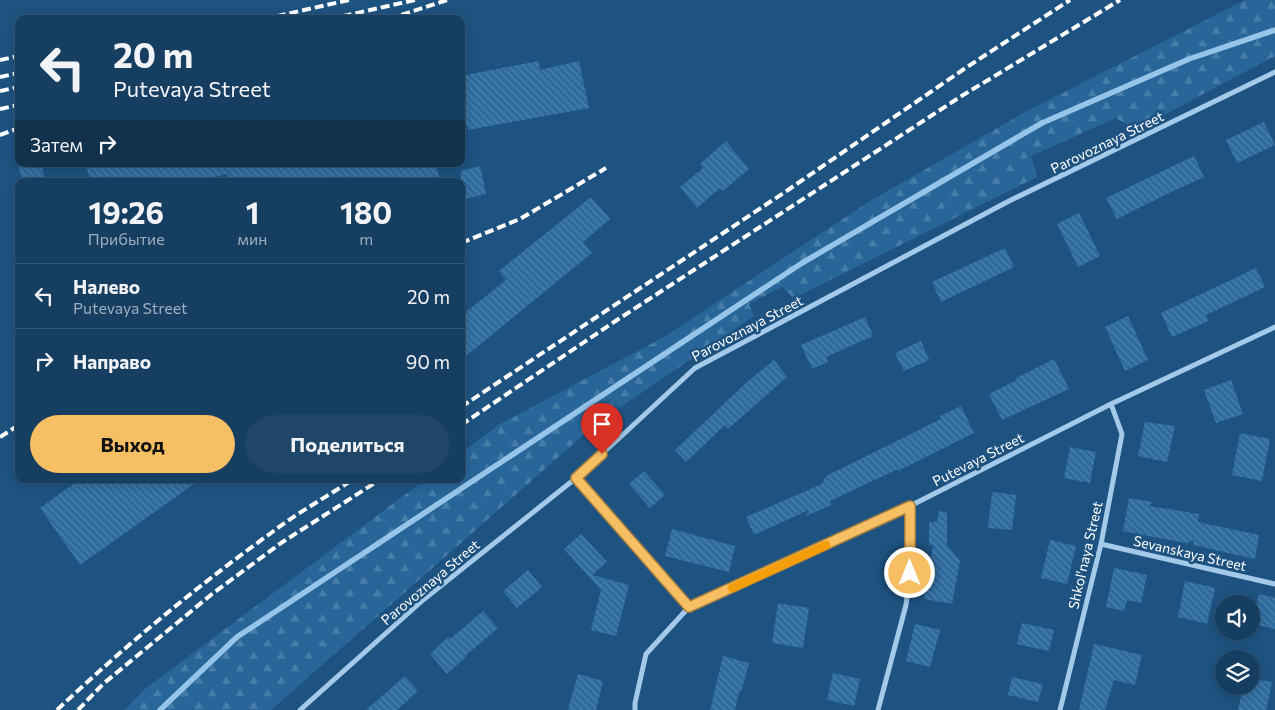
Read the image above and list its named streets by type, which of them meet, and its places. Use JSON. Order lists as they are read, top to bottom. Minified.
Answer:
{"streets":{"street":["Parovoznaya Street","Putevaya Street","Sevanskaya Street","Shkol'naya Street"]},"crossings":[["Putevaya Street","Shkol'naya Street"],["Sevanskaya Street","Shkol'naya Street"]],"page":{"turn":["20 m","Putevaya Street"],"then":"Затем","eta":["19:26","Прибытие","1","мин","180","m"],"list":[{"name":"Налево","note":"Putevaya Street","value":"20 m"},{"name":"Направо","value":"90 m"}],"buttons":["Выход","Поделиться"]}}
